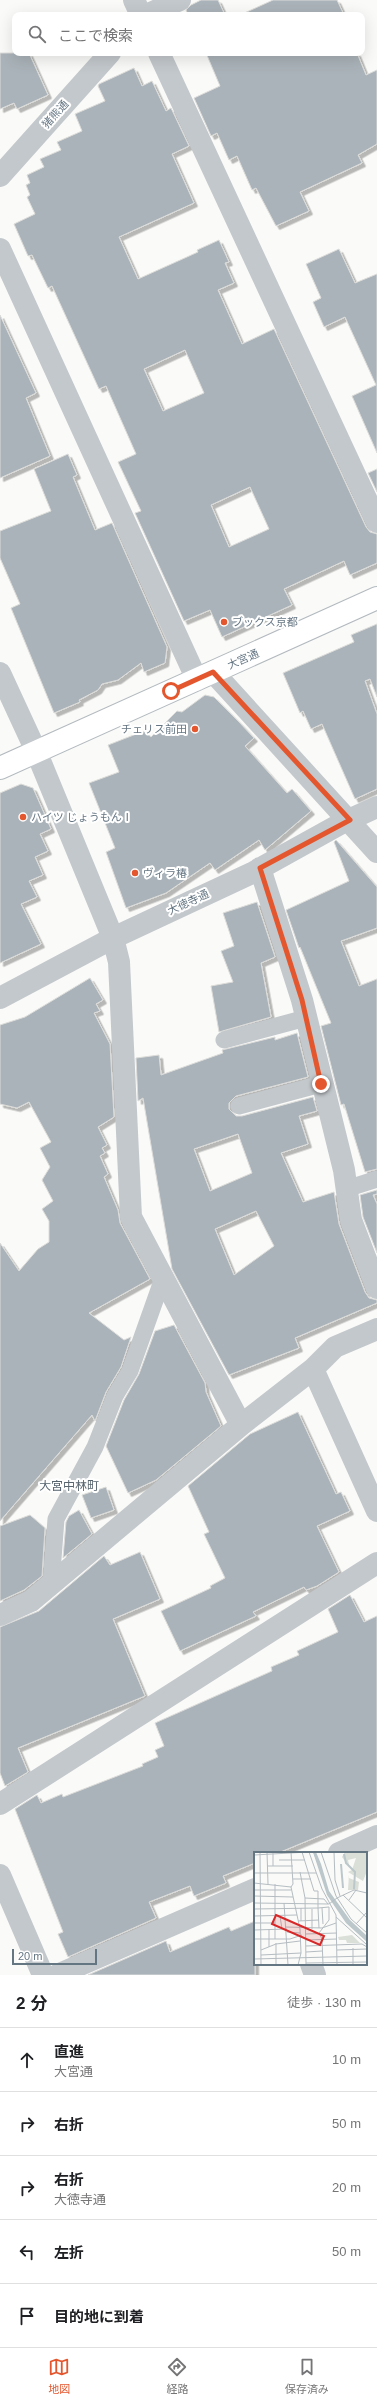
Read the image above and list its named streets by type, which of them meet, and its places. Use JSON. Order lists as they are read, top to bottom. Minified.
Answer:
{"streets":{"street":["猪熊通","大宮通","大徳寺通"]},"districts":["大宮中林町"],"places":["ブックス京都","チェリス前田","ハイツ じょうもんⅠ","ヴィラ椿"],"scale_bar":"20 m","page":{"search":"ここで検索","scale":"20 m","heading":["2 分","徒歩 · 130 m"],"list":[["直進","大宮通","10 m"],["右折","50 m"],["右折","大徳寺通","20 m"],["左折","50 m"],"目的地に到着"],"nav":["地図","経路","保存済み"]}}
